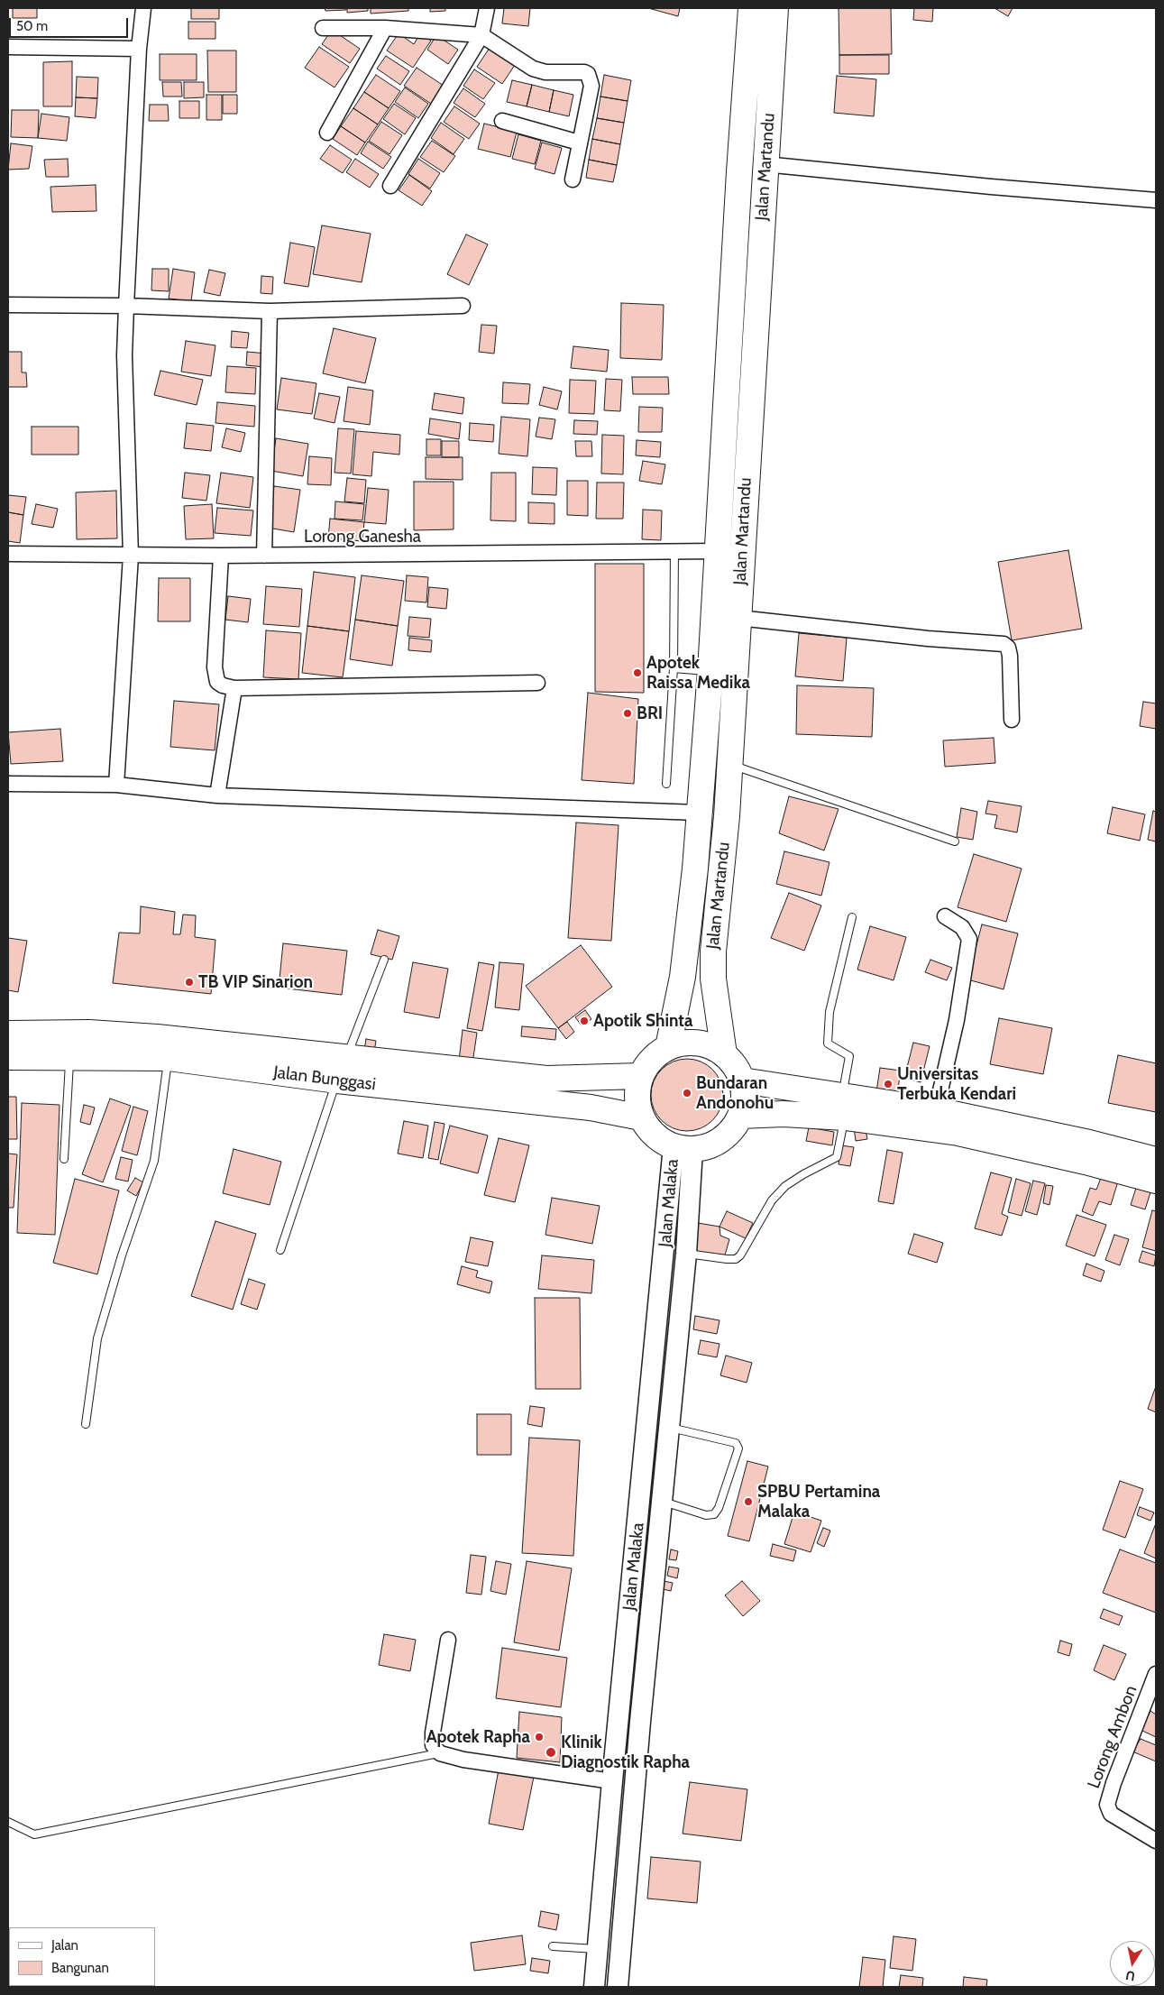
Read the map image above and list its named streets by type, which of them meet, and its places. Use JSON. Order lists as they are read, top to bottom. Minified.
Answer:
{"streets":{"highway":["Jalan Martandu","Jalan Bunggasi"],"street":["Lorong Ganesha","Jalan Malaka","Lorong Ambon"]},"crossings":[["Jalan Martandu","Lorong Ganesha"],["Jalan Martandu","Jalan Bunggasi"],["Jalan Martandu","Jalan Malaka"],["Jalan Bunggasi","Jalan Malaka"]],"places":["Apotek Raissa Medika","BRI","TB VIP Sinarion","Apotik Shinta","Universitas Terbuka Kendari","Bundaran Andonohu","SPBU Pertamina Malaka","Apotek Rapha","Klinik Diagnostik Rapha"],"legend":["Jalan","Bangunan"],"scale_bar":"50 m","north":"bottom"}
